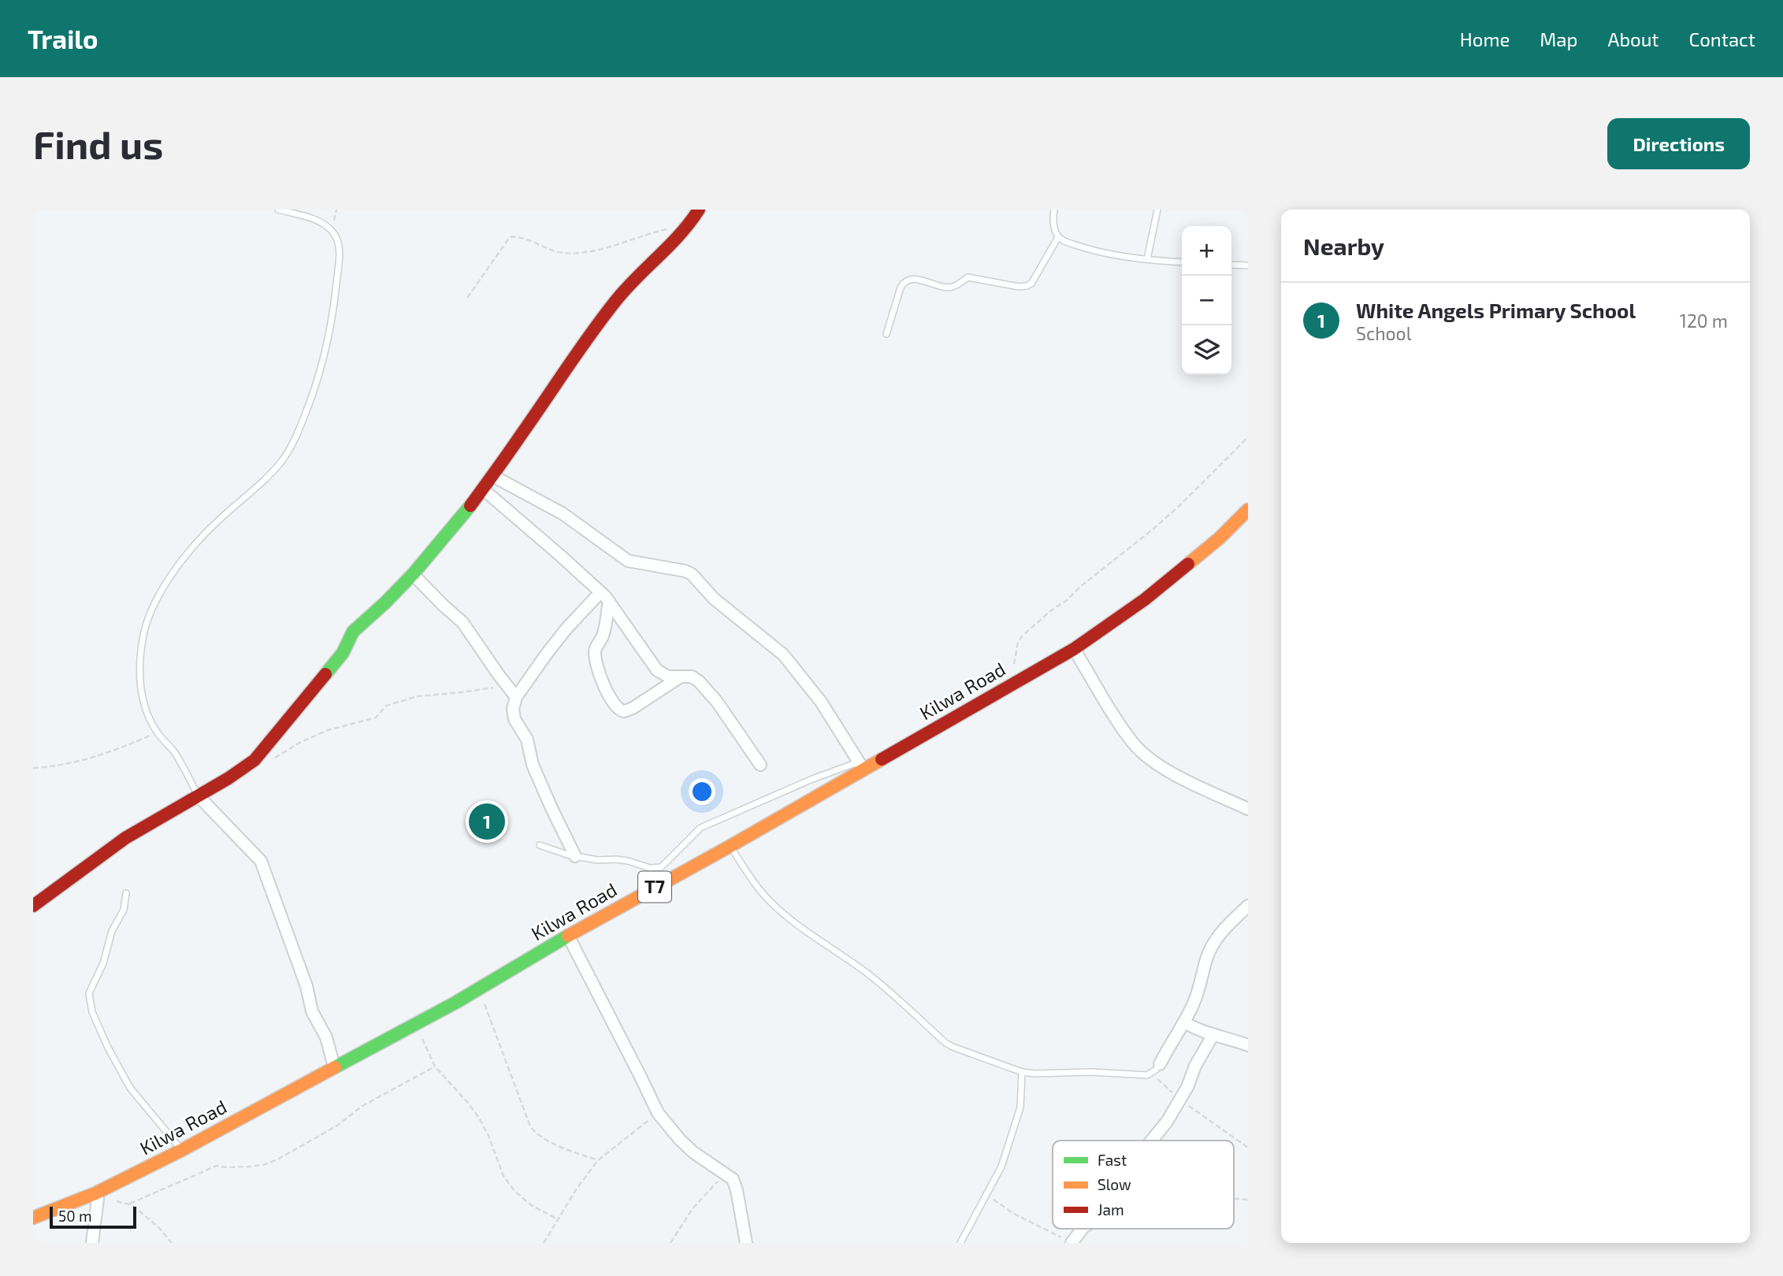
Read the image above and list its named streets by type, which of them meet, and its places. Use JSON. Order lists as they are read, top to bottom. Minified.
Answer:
{"streets":{"main road":["Kilwa Road","T7"]},"legend":["Fast","Slow","Jam"],"scale_bar":"50 m","page":{"header":"Trailo","nav":["Home","Map","About","Contact"],"buttons":"Directions","title":"Find us","heading":"Nearby","map_buttons":["+","−"],"list":[{"mark":"1","name":"White Angels Primary School","note":"School","value":"120 m"}],"pins":"1","scale":"50 m"}}
